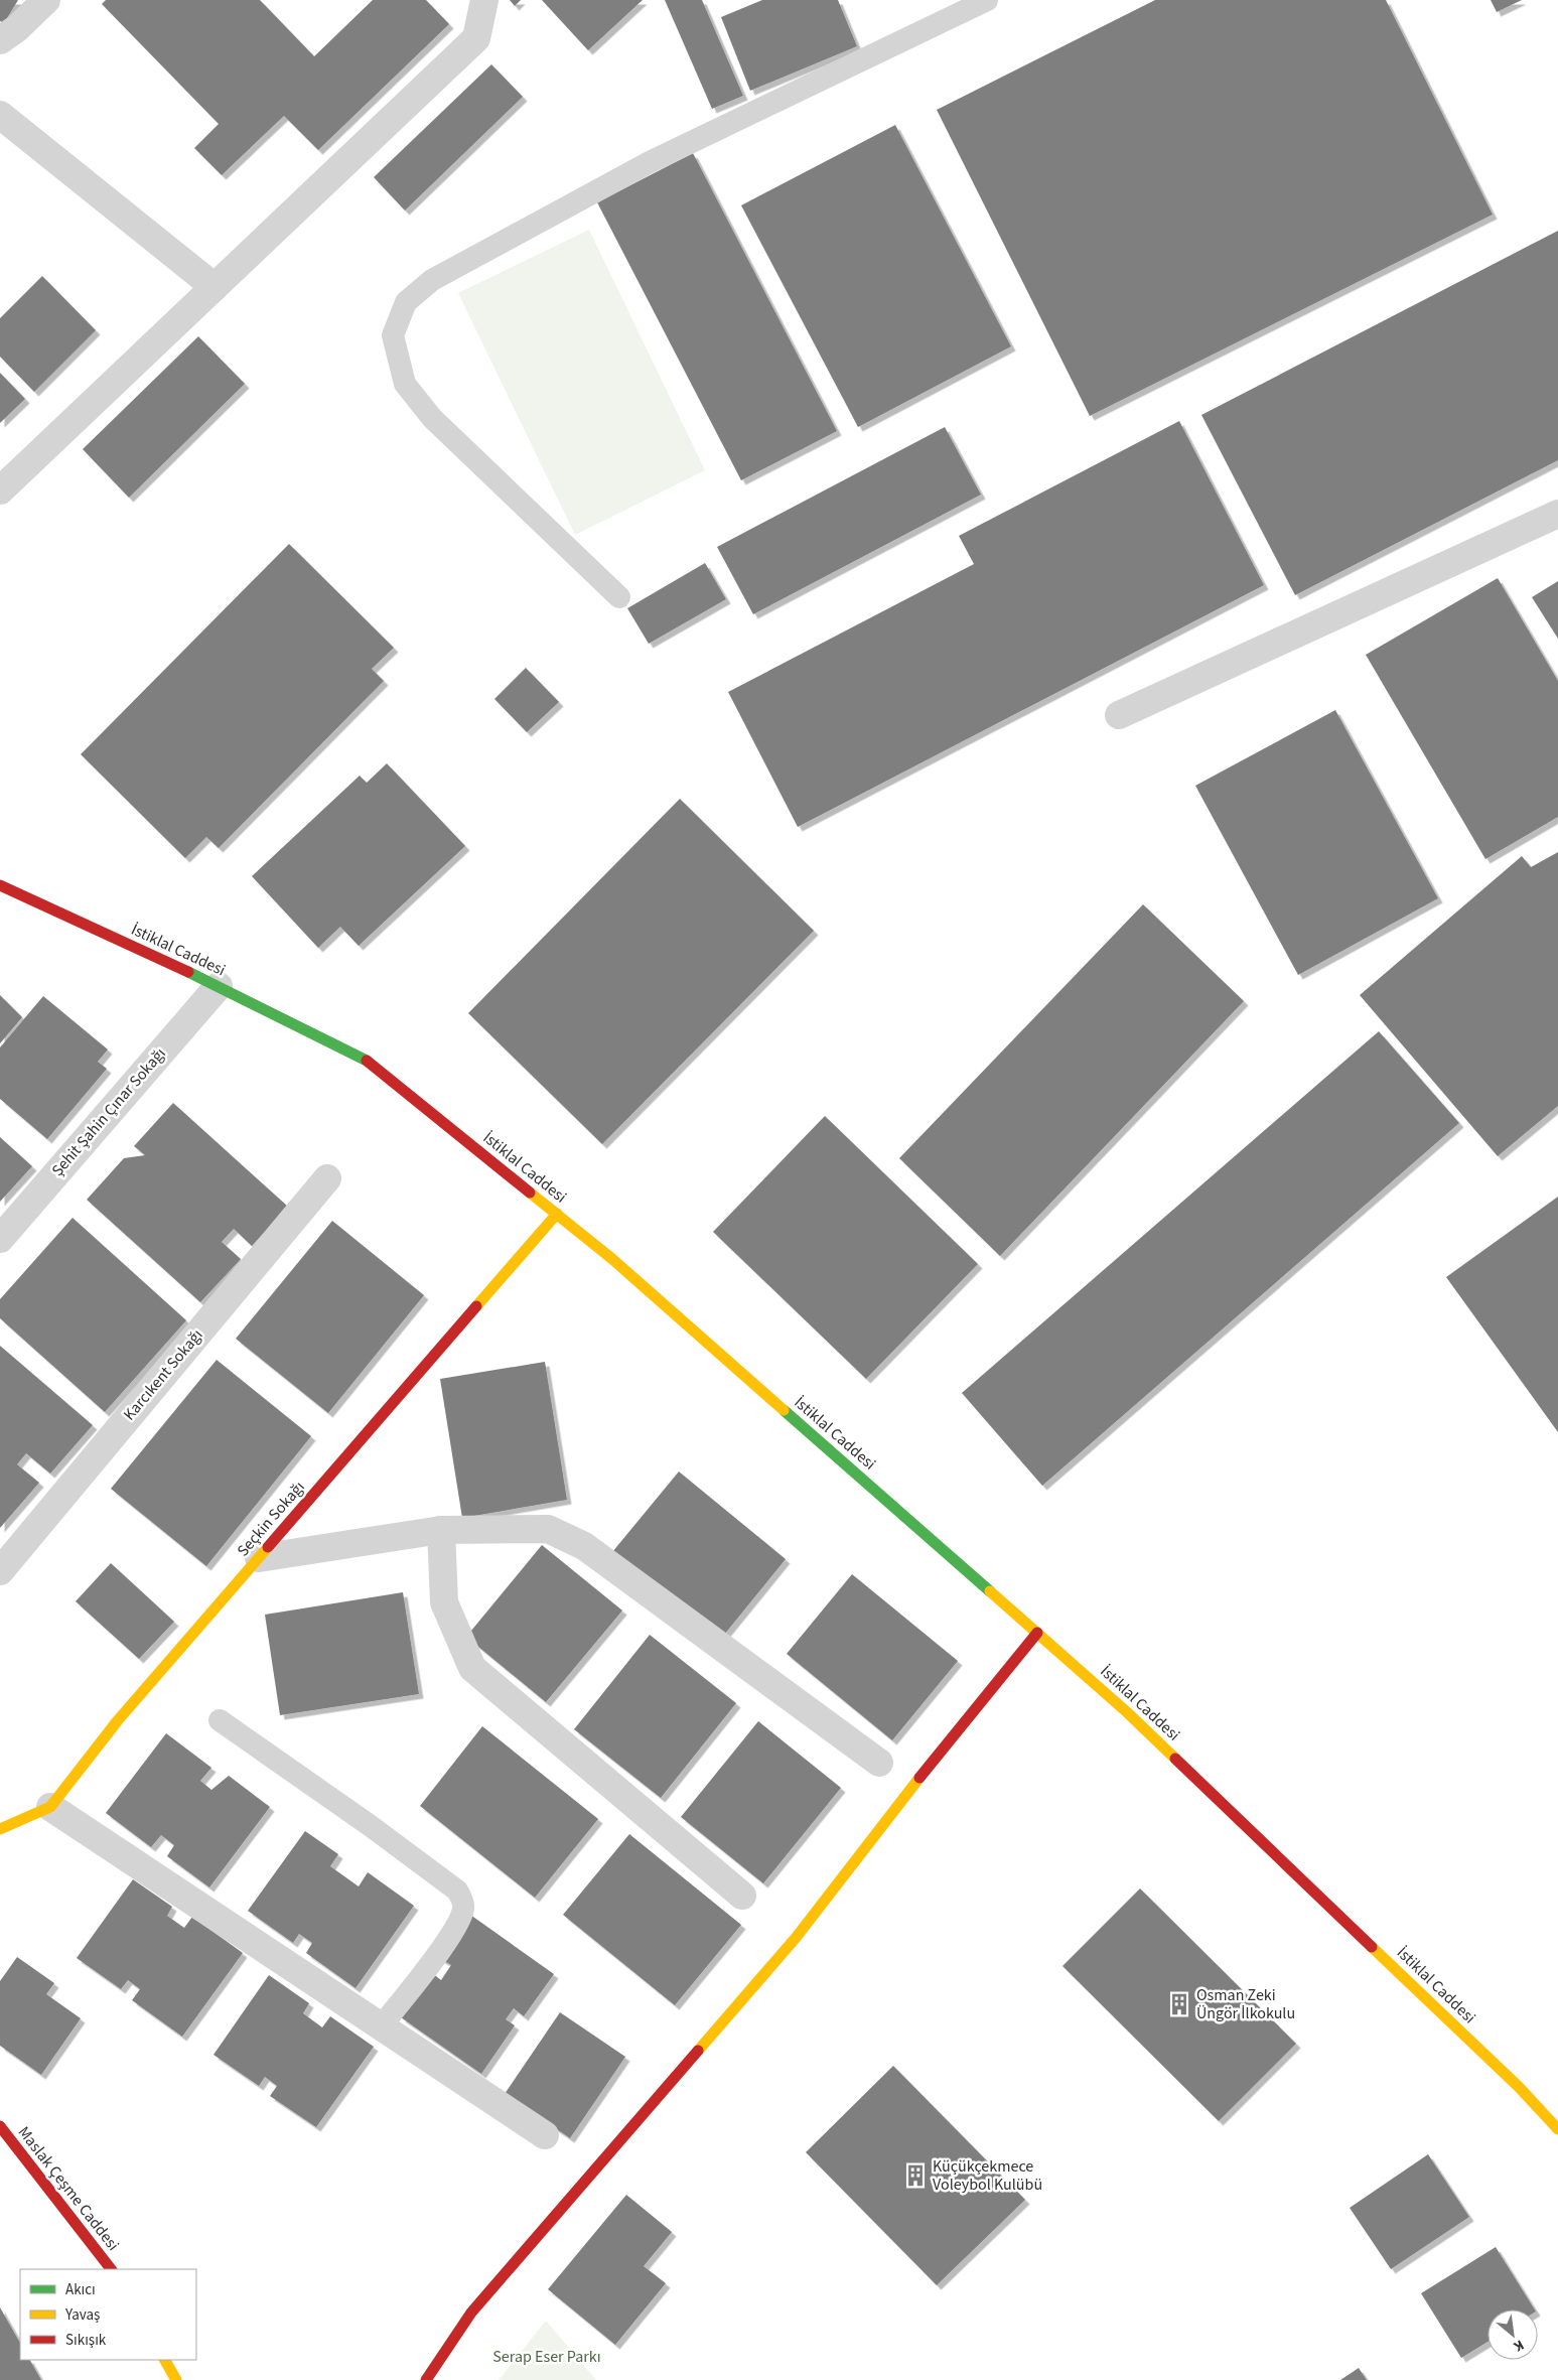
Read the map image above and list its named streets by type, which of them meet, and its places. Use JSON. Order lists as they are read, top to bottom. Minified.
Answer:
{"streets":{"street":["İstiklal Caddesi","Şehit Şahin Çınar Sokağı","Karcıkent Sokağı","Seçkin Sokağı","Maslak Çeşme Caddesi"]},"crossings":[["İstiklal Caddesi","Şehit Şahin Çınar Sokağı"],["İstiklal Caddesi","Seçkin Sokağı"]],"parks":["Serap Eser Parkı"],"places":{"building":["Osman Zeki Üngör İlkokulu","Küçükçekmece Voleybol Kulübü"]},"legend":["Akıcı","Yavaş","Sıkışık"],"north":"bottom right"}
